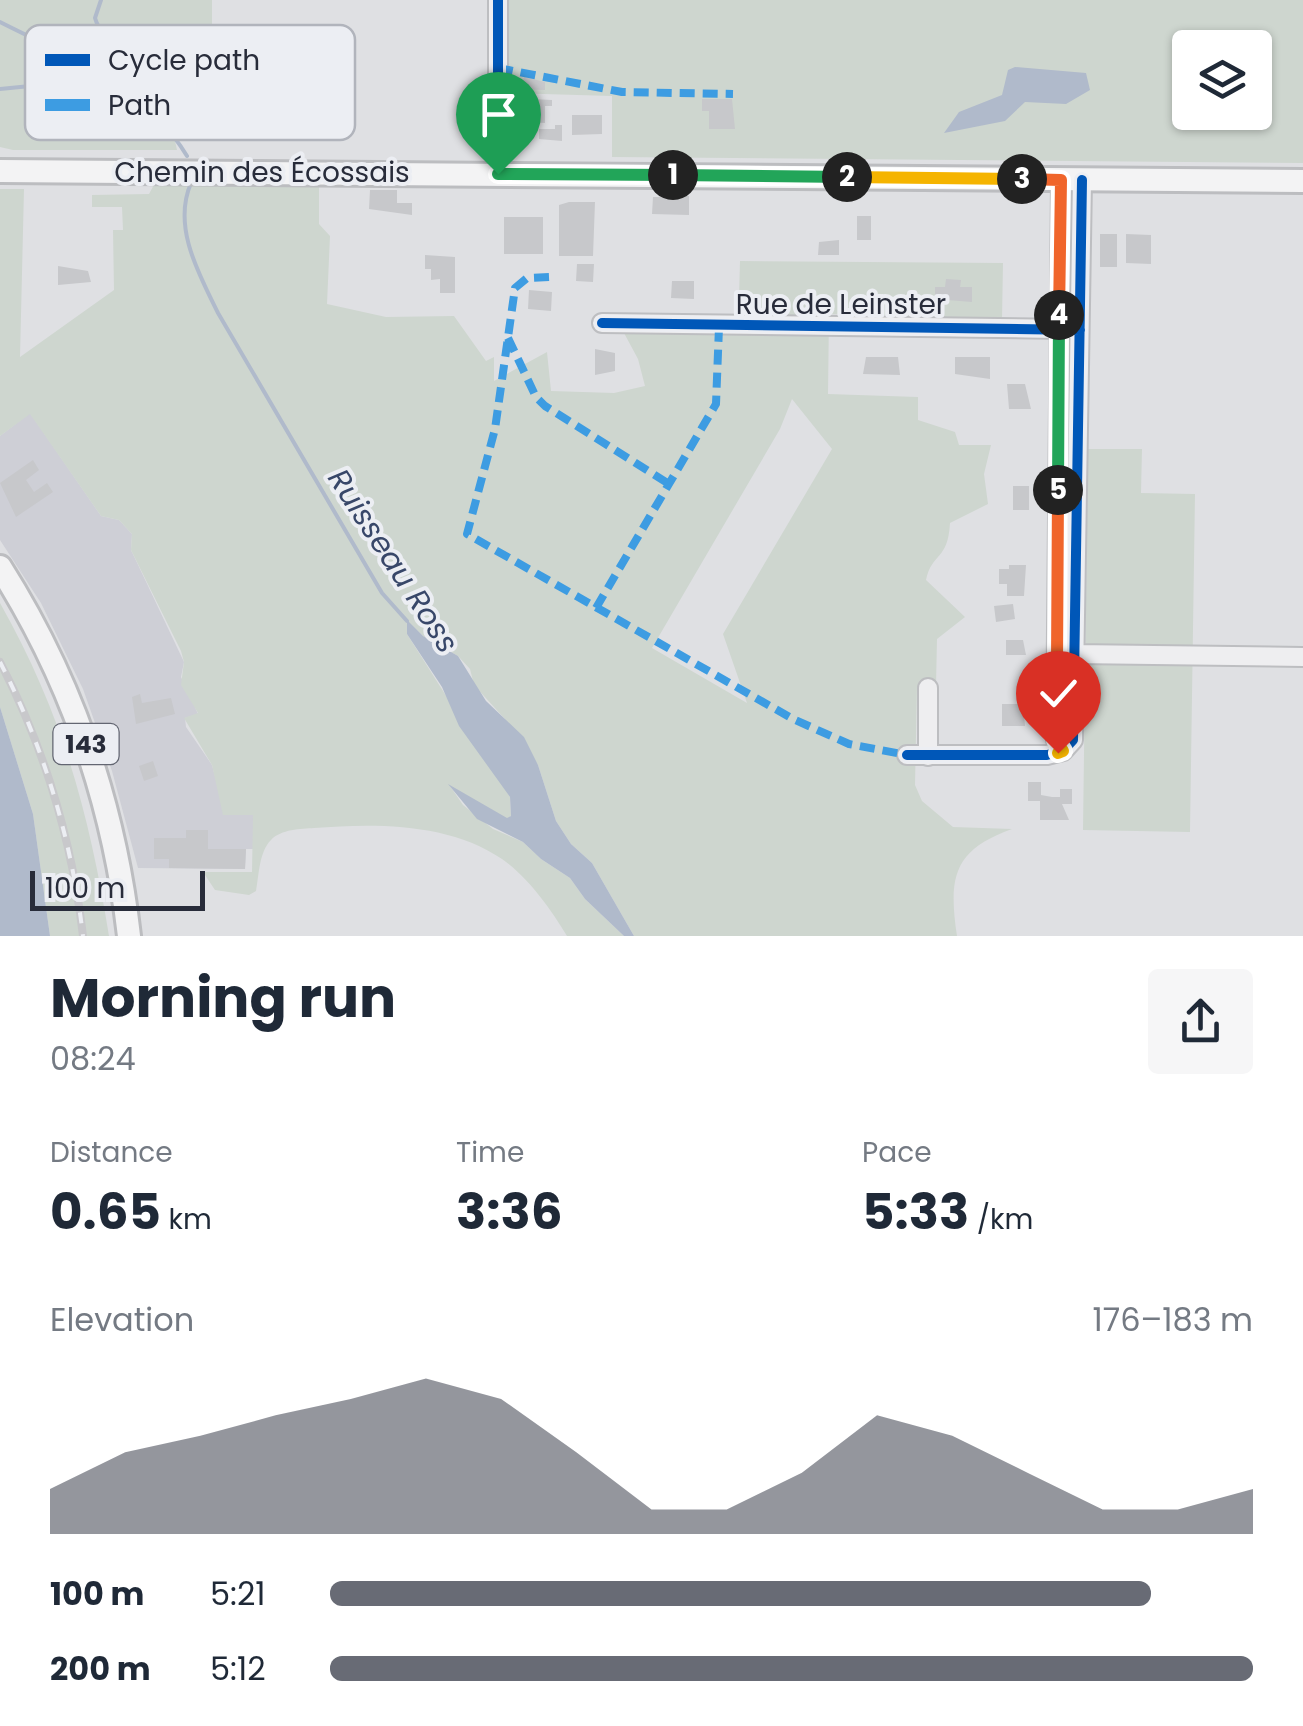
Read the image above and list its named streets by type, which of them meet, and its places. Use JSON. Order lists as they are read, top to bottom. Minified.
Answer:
{"streets":{"main road":["Chemin des Écossais","143"],"street":["Rue de Leinster"]},"water":["Ruisseau Ross"],"legend":["Cycle path","Path"],"scale_bar":"100 m","page":{"pins":["1","2","3","4","5"],"scale":"100 m","heading":["Morning run","08:24"],"stats":[["Distance","0.65 km"],["Time","3:36"],["Pace","5:33 /km"]],"chart":["Elevation","176–183 m"],"list":[{"name":"100 m","note":"5:21"},{"name":"200 m","note":"5:12"}]}}
